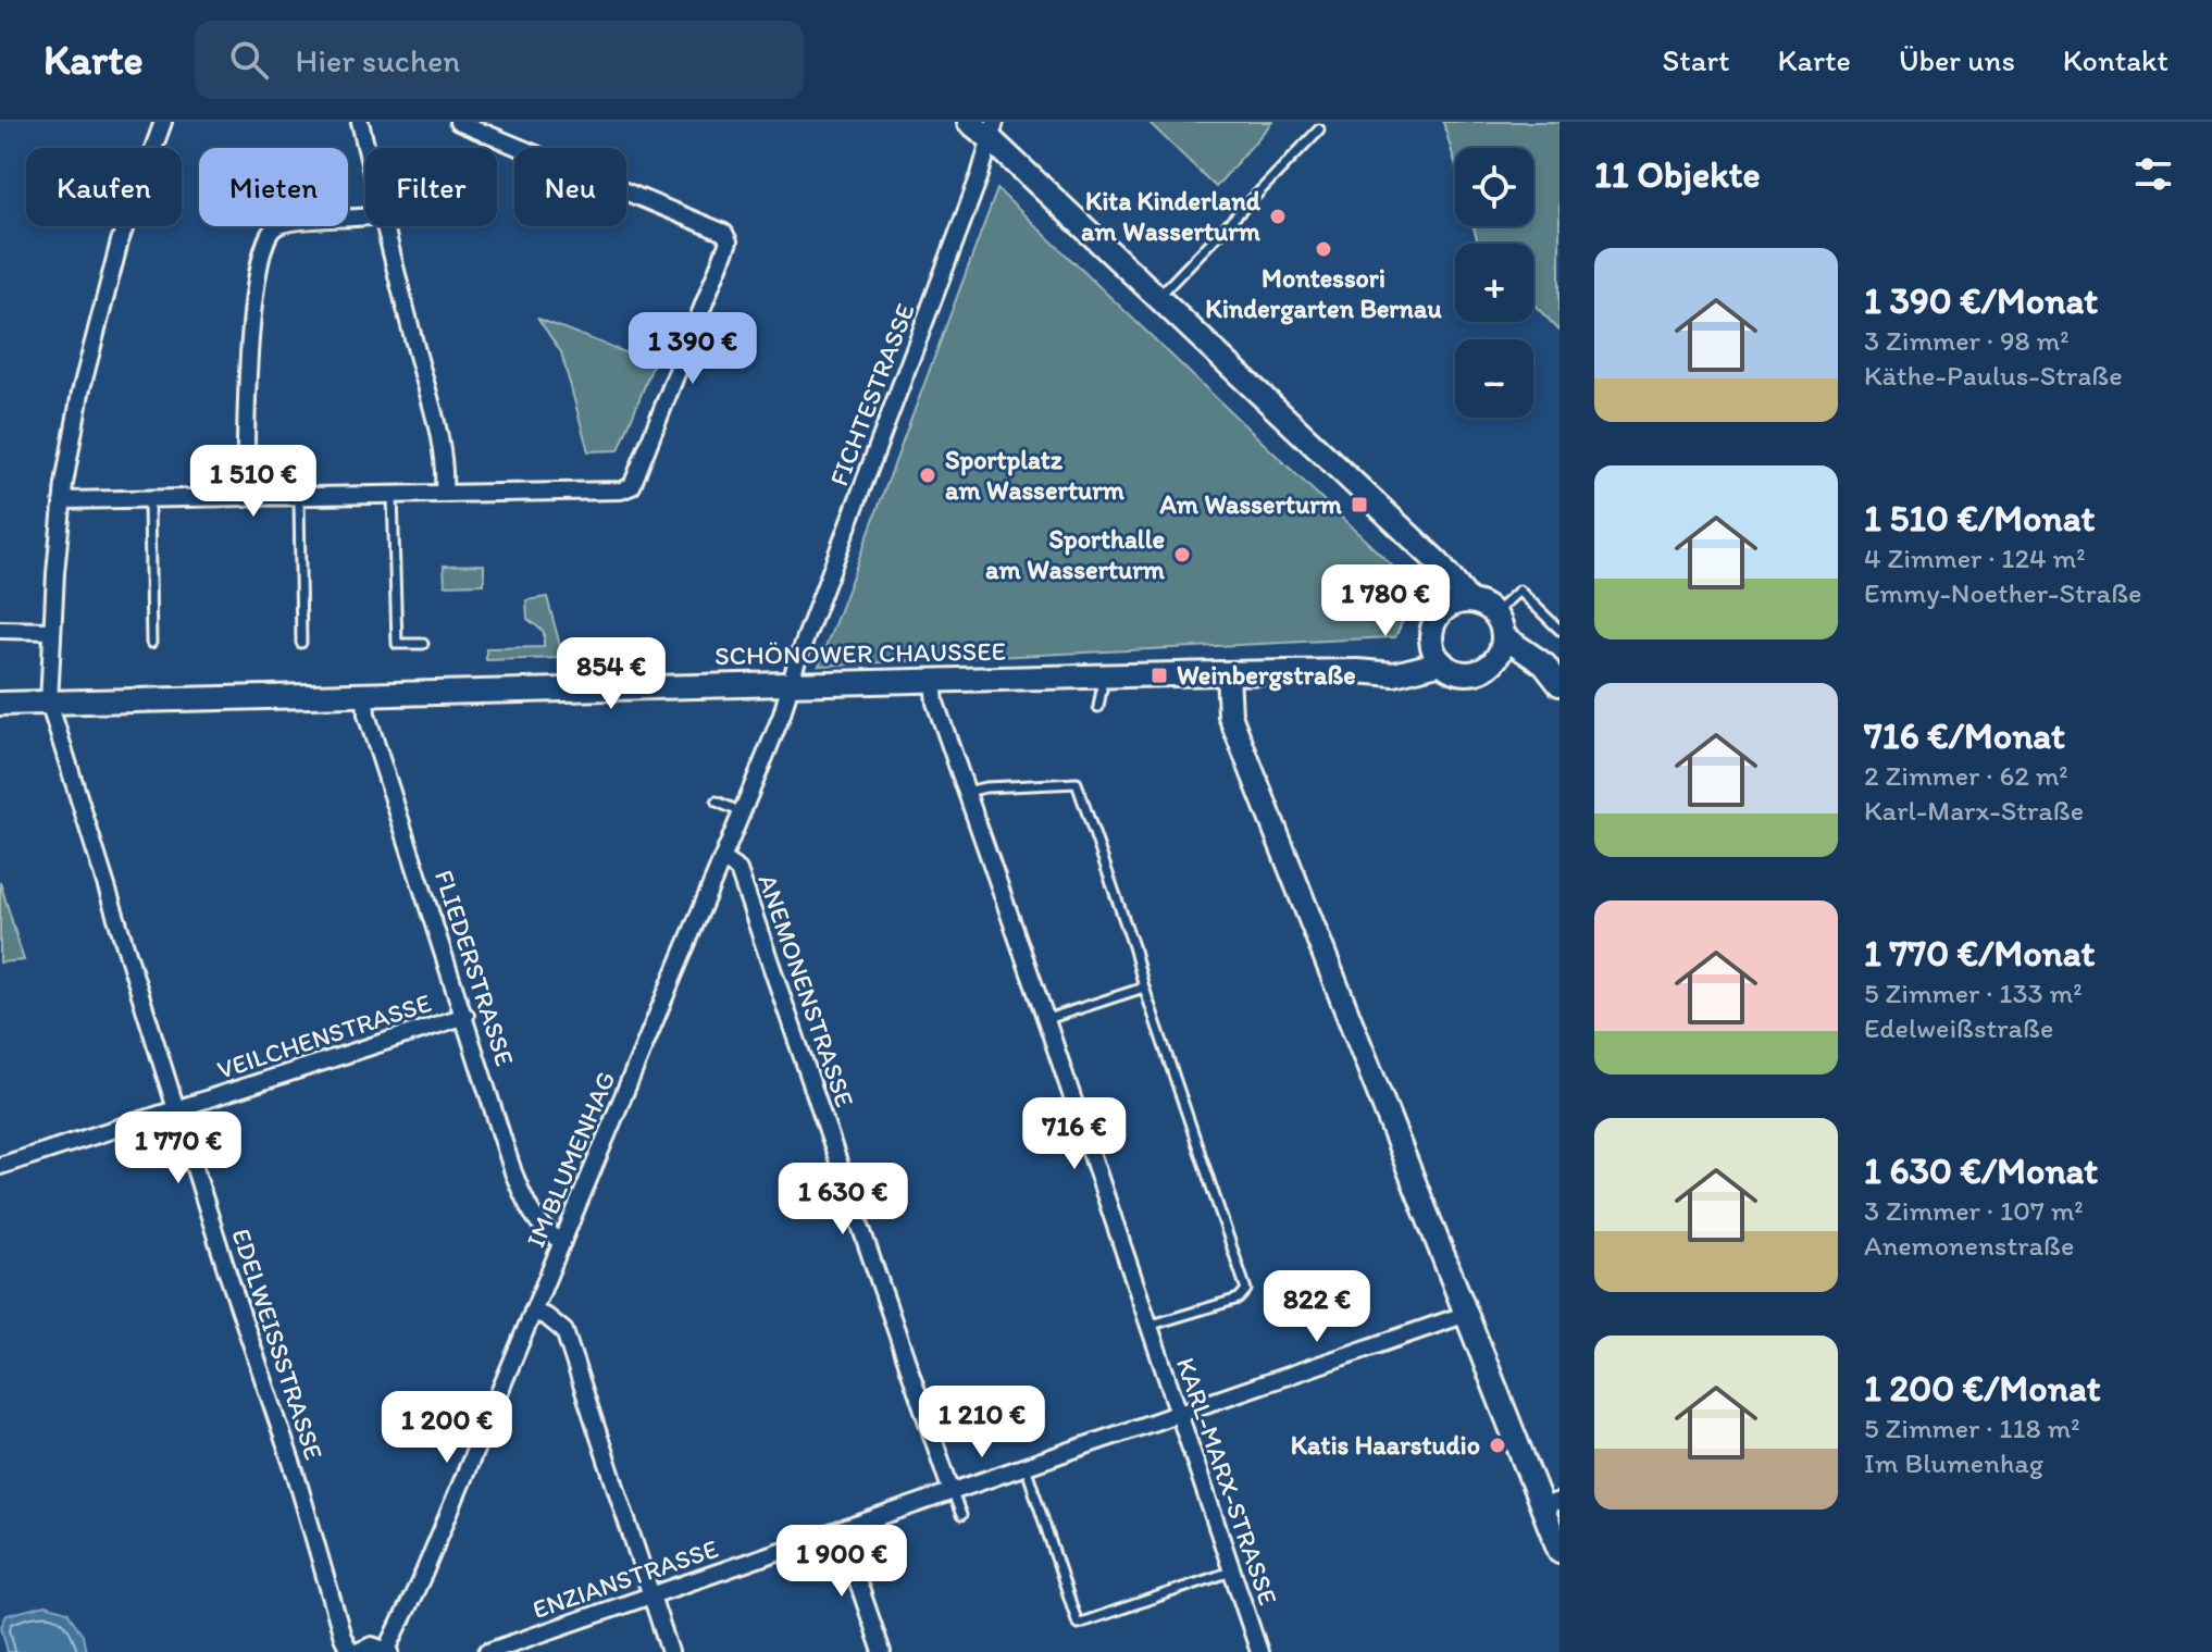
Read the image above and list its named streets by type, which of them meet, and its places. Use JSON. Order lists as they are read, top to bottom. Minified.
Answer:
{"streets":{"main road":["SCHÖNOWER CHAUSSEE"],"street":["FICHTESTRASSE","FLIEDERSTRASSE","ANEMONENSTRASSE","VEILCHENSTRASSE","IM BLUMENHAG","EDELWEISSSTRASSE","KARL-MARX-STRASSE","ENZIANSTRASSE"]},"crossings":[["FICHTESTRASSE","SCHÖNOWER CHAUSSEE"],["FICHTESTRASSE","IM BLUMENHAG"],["SCHÖNOWER CHAUSSEE","FLIEDERSTRASSE"],["SCHÖNOWER CHAUSSEE","IM BLUMENHAG"],["SCHÖNOWER CHAUSSEE","EDELWEISSSTRASSE"],["SCHÖNOWER CHAUSSEE","KARL-MARX-STRASSE"],["FLIEDERSTRASSE","VEILCHENSTRASSE"],["FLIEDERSTRASSE","IM BLUMENHAG"],["ANEMONENSTRASSE","IM BLUMENHAG"],["ANEMONENSTRASSE","ENZIANSTRASSE"],["VEILCHENSTRASSE","EDELWEISSSTRASSE"],["KARL-MARX-STRASSE","ENZIANSTRASSE"]],"places":{"other":["Kita Kinderland am Wasserturm","Montessori Kindergarten Bernau","Sportplatz am Wasserturm","Sporthalle am Wasserturm","Katis Haarstudio"],"transit":["Am Wasserturm","Weinbergstraße"]},"page":{"header":"Karte","search":"Hier suchen","nav":["Start","Karte","Über uns","Kontakt"],"heading":"11 Objekte","map_buttons":["+","−"],"chip":["Kaufen","Mieten","Filter","Neu"],"list":[{"name":"1 390 €/Monat","note":"3 Zimmer · 98 m² · Käthe-Paulus-Straße"},{"name":"1 510 €/Monat","note":"4 Zimmer · 124 m² · Emmy-Noether-Straße"},{"name":"716 €/Monat","note":"2 Zimmer · 62 m² · Karl-Marx-Straße"},{"name":"1 770 €/Monat","note":"5 Zimmer · 133 m² · Edelweißstraße"},{"name":"1 630 €/Monat","note":"3 Zimmer · 107 m² · Anemonenstraße"},{"name":"1 200 €/Monat","note":"5 Zimmer · 118 m² · Im Blumenhag"}],"price":["1 390 €","1 510 €","1 780 €","854 €","716 €","1 770 €","1 630 €","822 €","1 210 €","1 200 €","1 900 €"]}}
